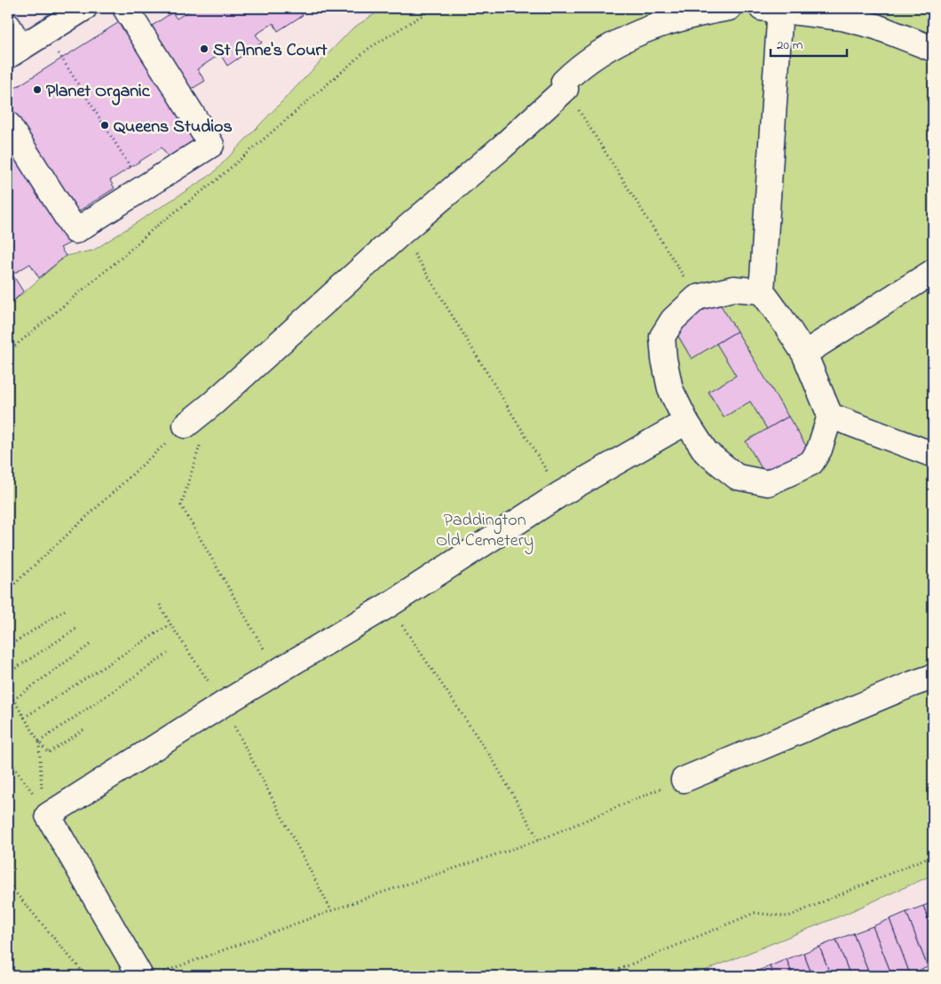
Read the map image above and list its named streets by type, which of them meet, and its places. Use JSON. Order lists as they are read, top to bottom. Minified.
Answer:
{"parks":["Paddington Old Cemetery"],"places":["St Anne's Court","Planet Organic","Queens Studios"],"scale_bar":"20 m"}
